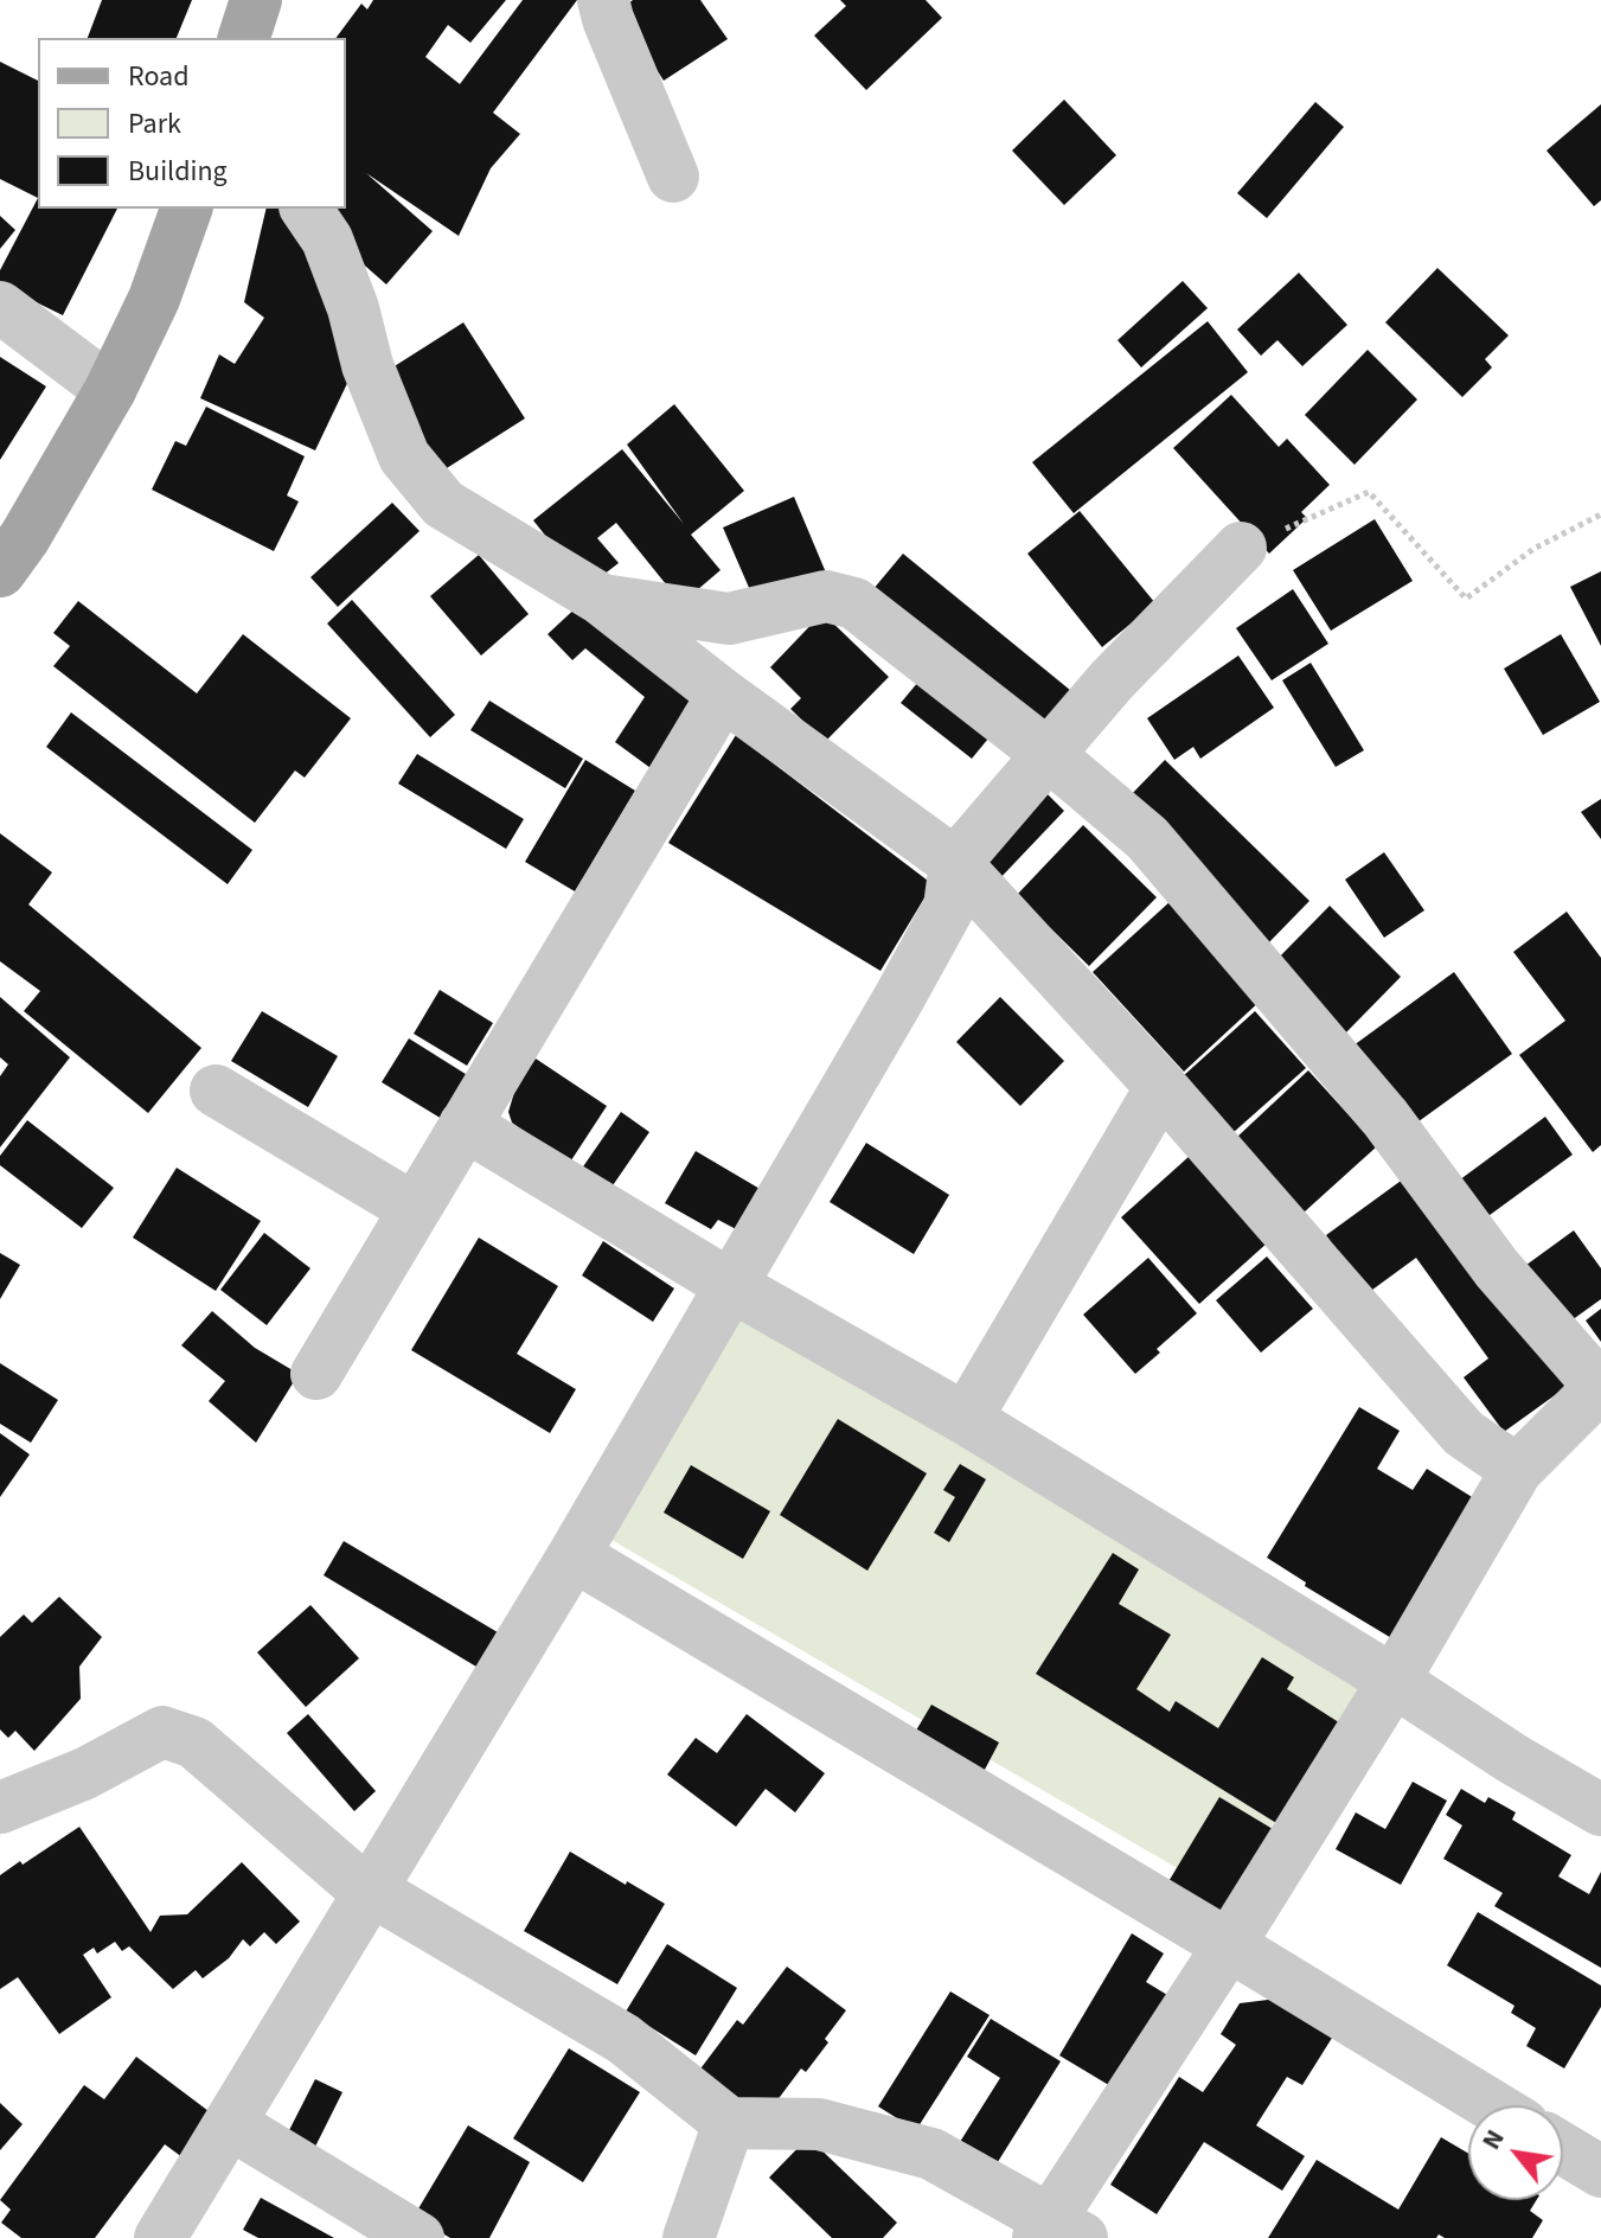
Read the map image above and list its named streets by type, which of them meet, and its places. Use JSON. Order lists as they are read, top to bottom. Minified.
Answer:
{"legend":["Road","Park","Building"],"north":"top left"}
